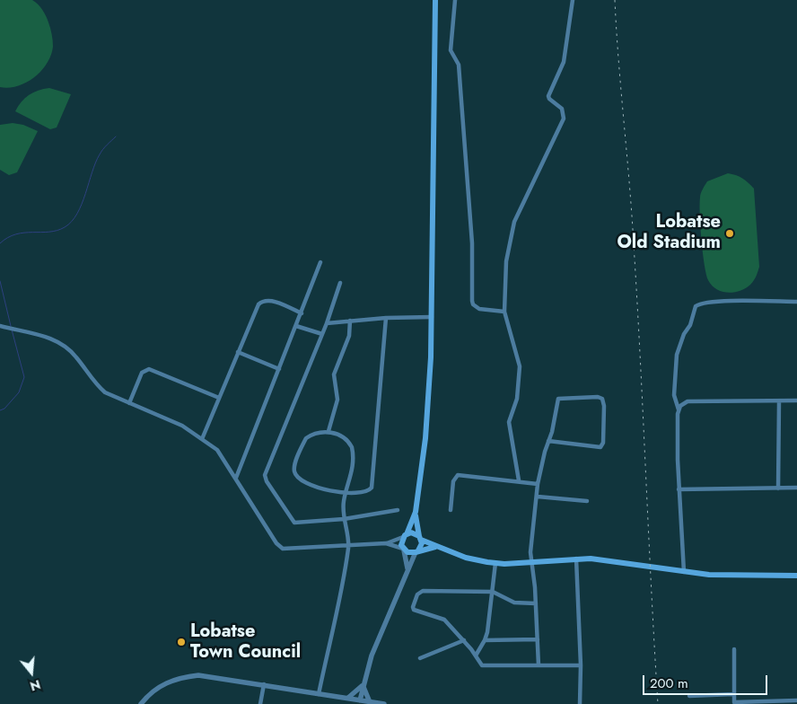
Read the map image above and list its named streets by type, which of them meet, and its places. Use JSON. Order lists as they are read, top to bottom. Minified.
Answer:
{"places":["Lobatse Old Stadium","Lobatse Town Council"],"scale_bar":"200 m","north":"bottom"}
